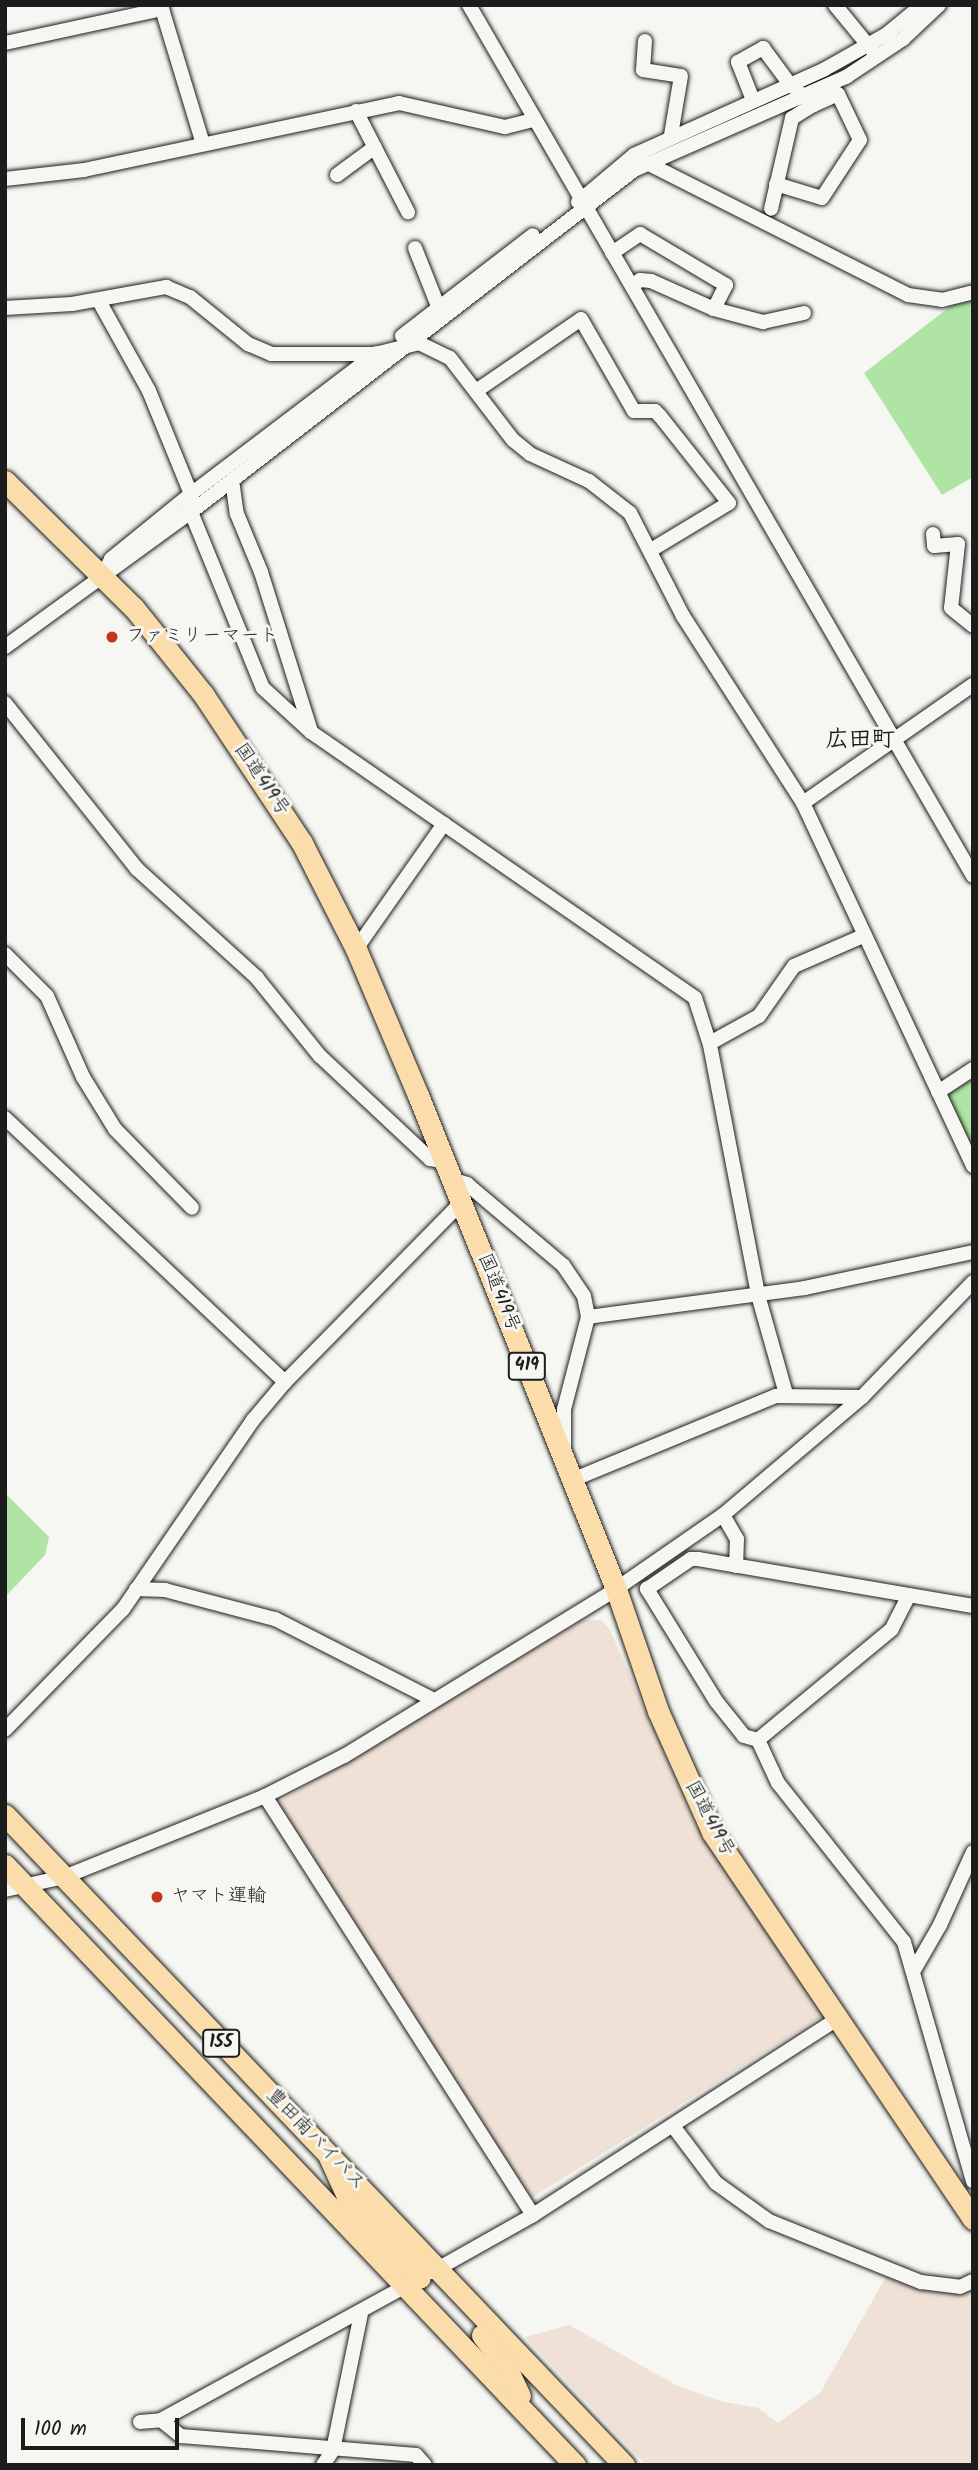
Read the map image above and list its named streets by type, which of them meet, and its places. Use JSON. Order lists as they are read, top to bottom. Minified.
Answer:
{"streets":{"highway":["国道419号","419","155","豊田南バイパス"]},"districts":["広田町"],"places":["ファミリーマート","ヤマト運輸"],"scale_bar":"100 m"}
